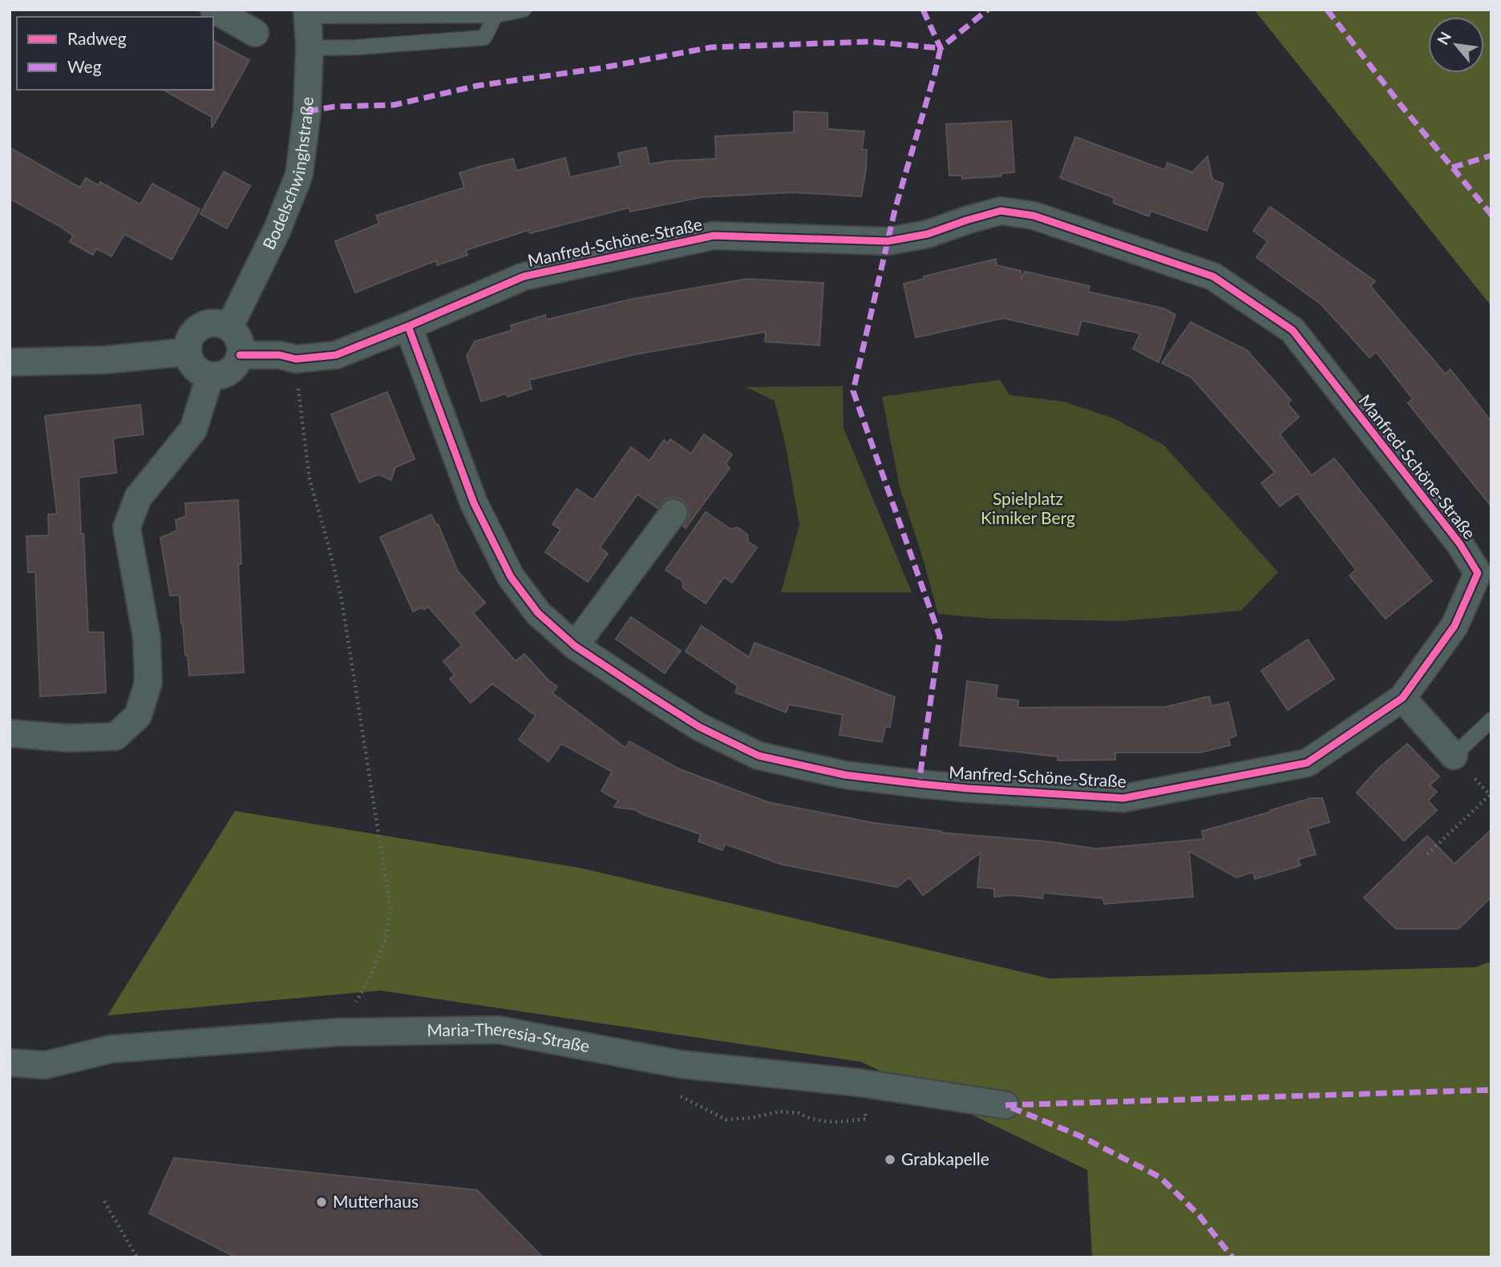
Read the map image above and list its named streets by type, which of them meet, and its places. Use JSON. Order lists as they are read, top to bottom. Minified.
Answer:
{"streets":{"street":["Bodelschwinghstraße","Manfred-Schöne-Straße","Maria-Theresia-Straße"]},"crossings":[["Bodelschwinghstraße","Manfred-Schöne-Straße"]],"parks":["Spielplatz Kimiker Berg"],"places":["Grabkapelle","Mutterhaus"],"legend":["Radweg","Weg"],"north":"top left"}
